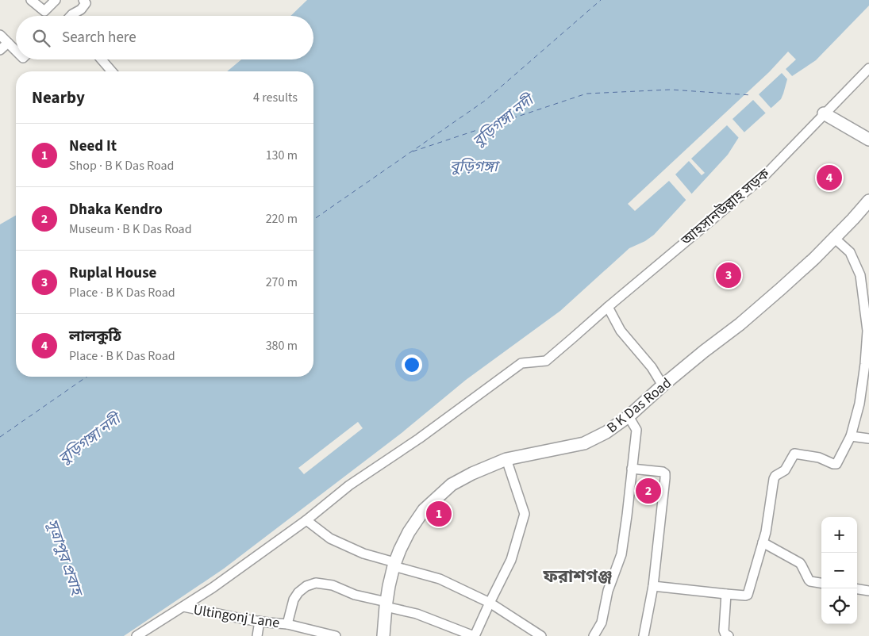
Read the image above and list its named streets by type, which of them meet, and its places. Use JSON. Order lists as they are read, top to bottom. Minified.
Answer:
{"streets":{"street":["আহসানউল্লাহ সড়ক","B K Das Road","Ultingonj Lane"]},"crossings":[["আহসানউল্লাহ সড়ক","Ultingonj Lane"]],"districts":["ফরাশগঞ্জ"],"water":["বুড়িগঙ্গা নদী","বুড়িগঙ্গা","সূত্রাপুর প্রবাহ"],"page":{"search":"Search here","heading":["Nearby","4 results"],"list":[{"mark":"1","name":"Need It","note":"Shop · B K Das Road","value":"130 m"},{"mark":"2","name":"Dhaka Kendro","note":"Museum · B K Das Road","value":"220 m"},{"mark":"3","name":"Ruplal House","note":"Place · B K Das Road","value":"270 m"},{"mark":"4","name":"লালকুঠি","note":"Place · B K Das Road","value":"380 m"}],"pins":["4","3","2","1"],"map_buttons":["+","−"]}}
